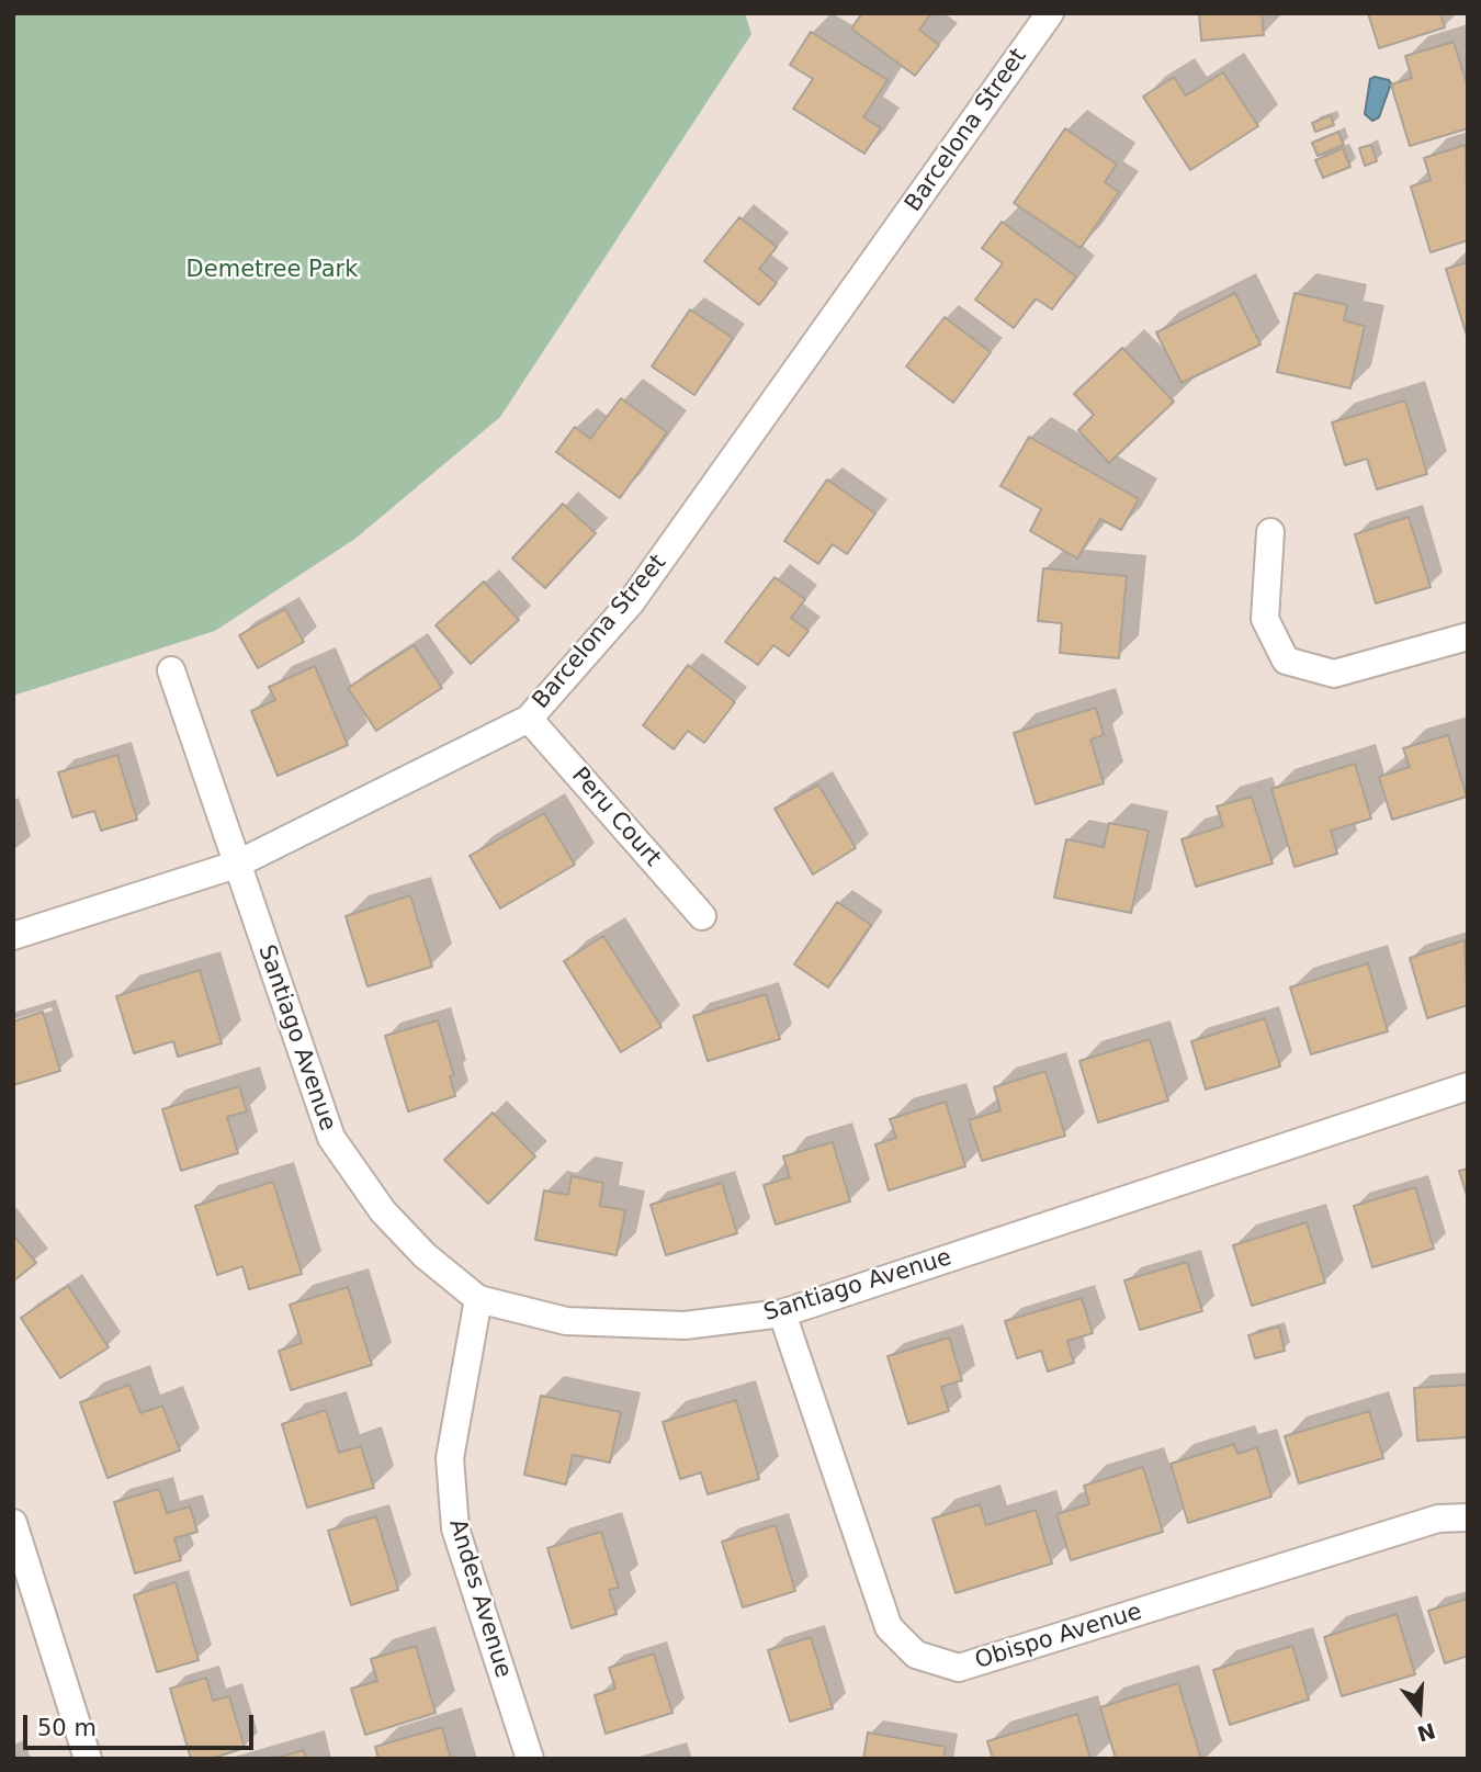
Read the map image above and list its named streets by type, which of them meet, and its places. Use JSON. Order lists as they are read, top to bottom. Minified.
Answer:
{"streets":{"street":["Barcelona Street","Peru Court","Santiago Avenue","Andes Avenue","Obispo Avenue"]},"crossings":[["Barcelona Street","Peru Court"],["Barcelona Street","Santiago Avenue"],["Santiago Avenue","Andes Avenue"],["Santiago Avenue","Obispo Avenue"]],"parks":["Demetree Park"],"scale_bar":"50 m","north":"bottom"}
